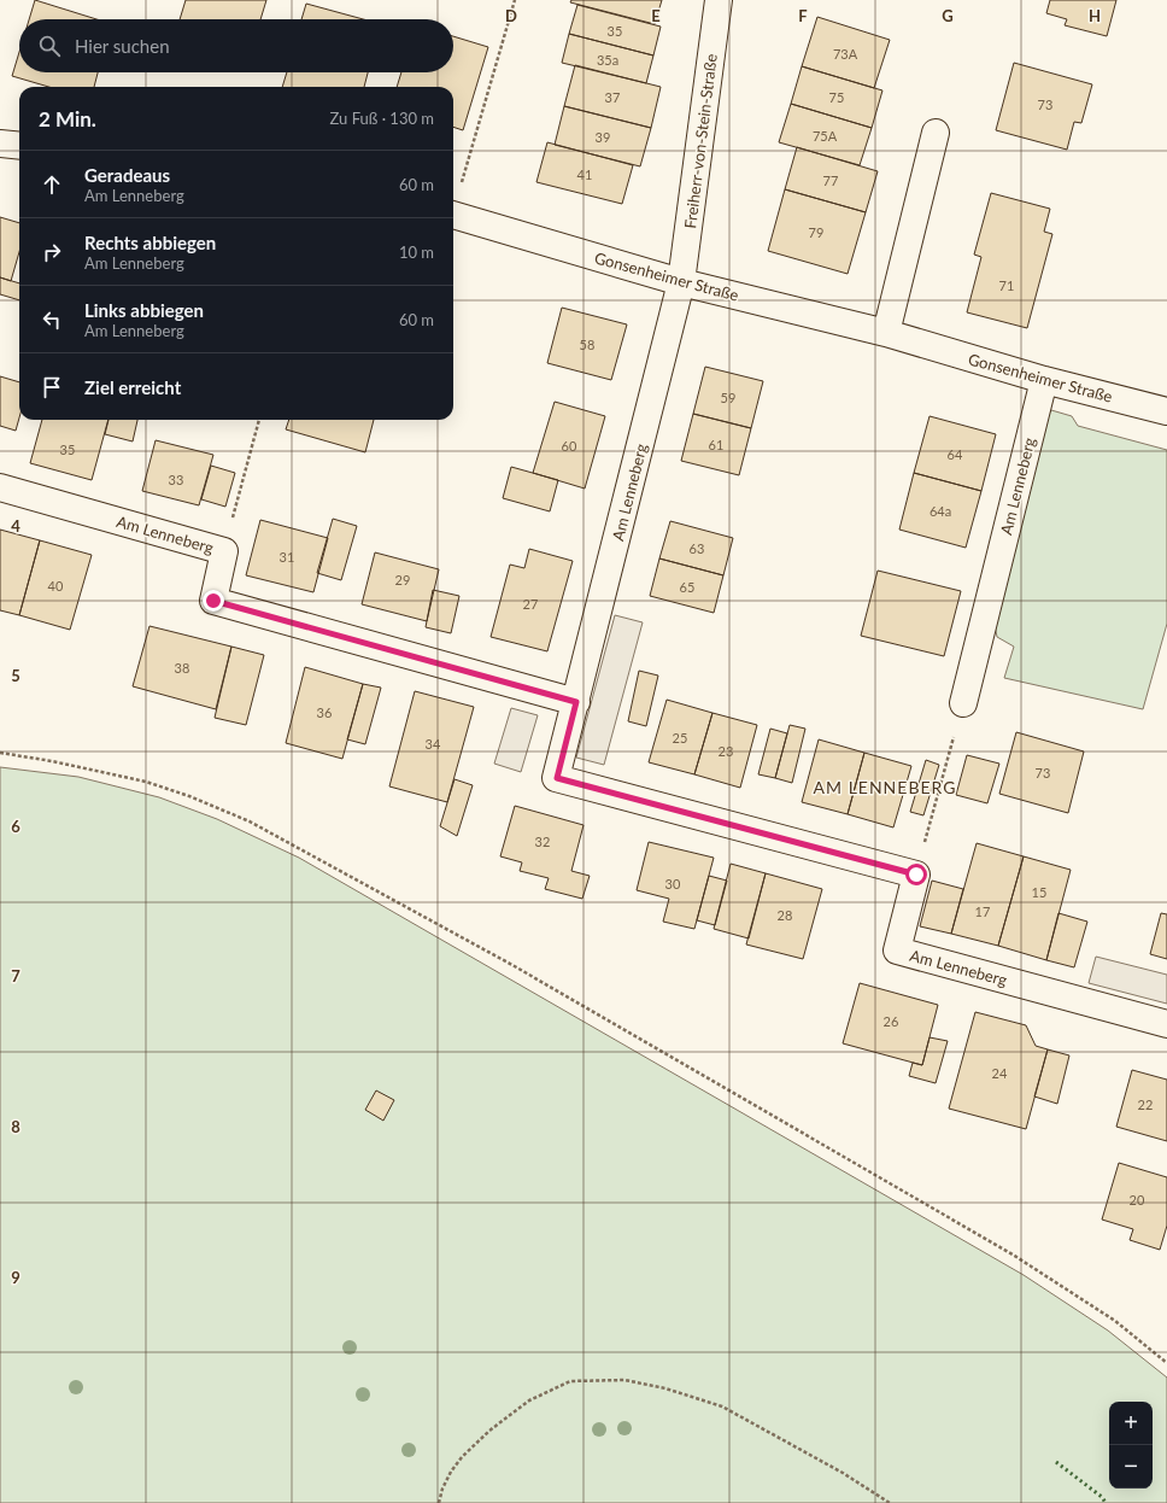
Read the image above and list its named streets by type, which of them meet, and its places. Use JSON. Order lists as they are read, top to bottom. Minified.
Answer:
{"streets":{"street":["Freiherr-von-Stein-Straße","Gonsenheimer Straße","Am Lenneberg"]},"crossings":[["Freiherr-von-Stein-Straße","Gonsenheimer Straße"],["Freiherr-von-Stein-Straße","Am Lenneberg"],["Gonsenheimer Straße","Am Lenneberg"]],"districts":["AM LENNEBERG"],"house_numbers":["35","73A","35a","37","75","73","75A","39","41","77","79","71","58","59","61","60","35","64","33","64a","63","31","29","40","65","27","38","36","25","34","23","73","32","30","15","17","28","26","24","22","20"],"page":{"search":"Hier suchen","heading":["2 Min.","Zu Fuß · 130 m"],"list":[["Geradeaus","Am Lenneberg","60 m"],["Rechts abbiegen","Am Lenneberg","10 m"],["Links abbiegen","Am Lenneberg","60 m"],"Ziel erreicht"],"map_buttons":["+","−"]},"grid":{"columns":["D","E","F","G","H"],"rows":["4","5","6","7","8","9"]}}
